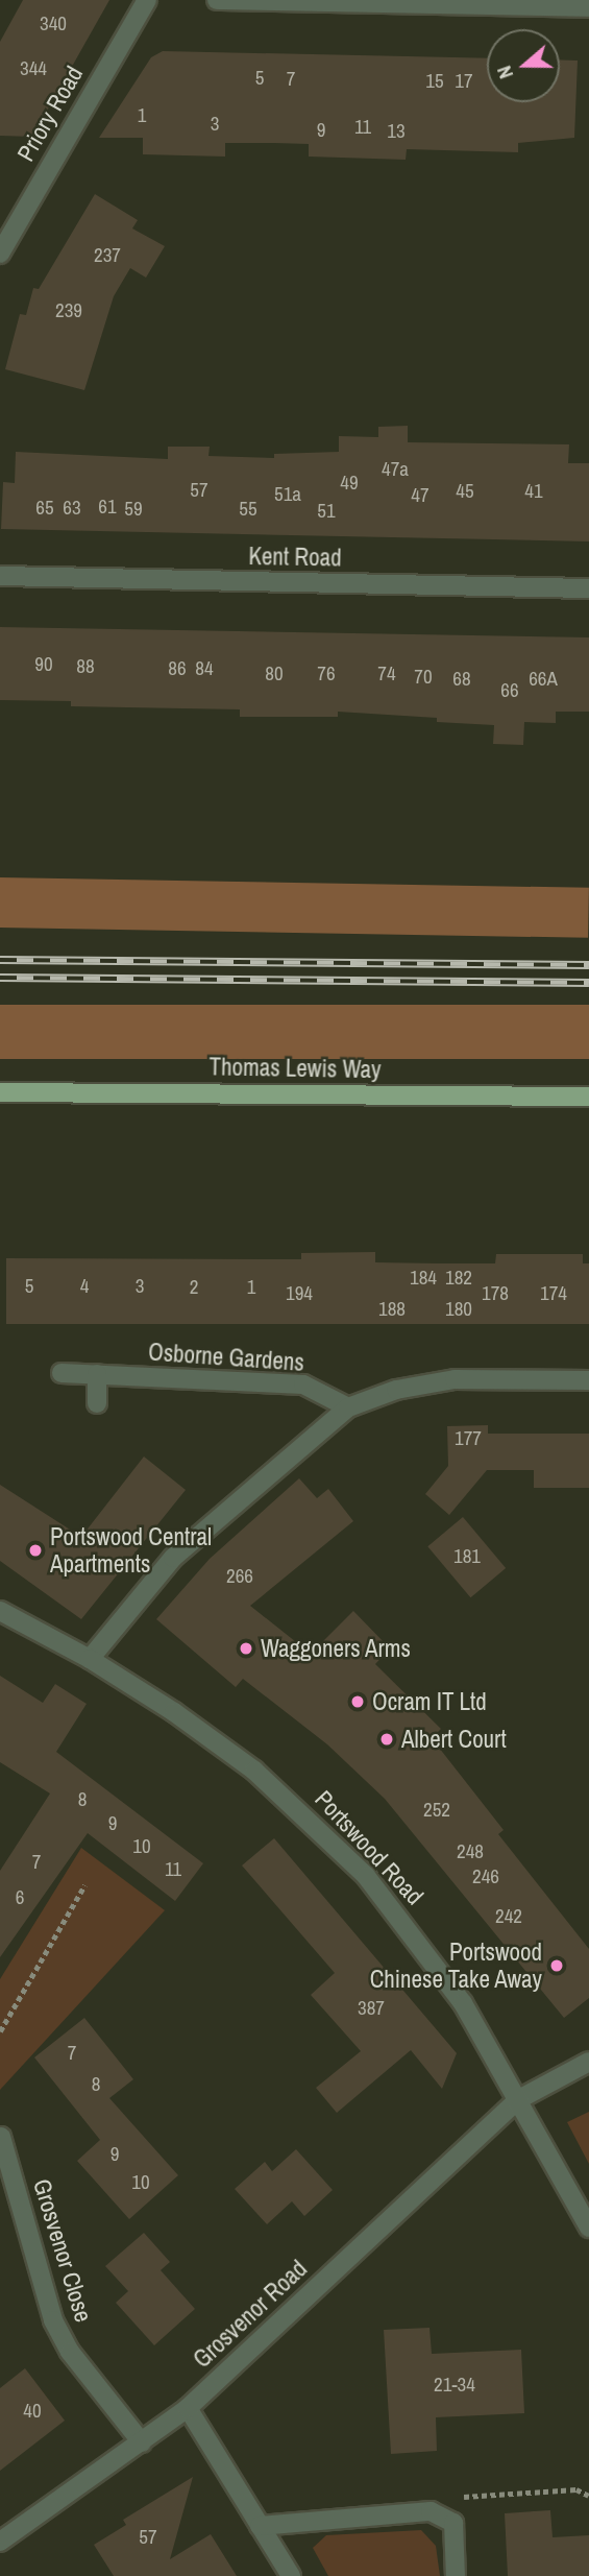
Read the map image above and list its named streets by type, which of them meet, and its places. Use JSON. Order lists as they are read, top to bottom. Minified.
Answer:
{"streets":{"main road":["Thomas Lewis Way"],"street":["Priory Road","Kent Road","Osborne Gardens","Portswood Road","Grosvenor Close","Grosvenor Road"]},"crossings":[["Portswood Road","Grosvenor Road"],["Grosvenor Close","Grosvenor Road"]],"places":["Portswood Central Apartments","Waggoners Arms","Ocram IT Ltd","Albert Court","Portswood Chinese Take Away"],"house_numbers":["340","344","5","7","15","17","1","3","11","9","13","237","239","47a","49","57","45","41","51a","47","61","65","63","59","55","51","90","88","86","84","80","76","74","70","68","66A","66","184","182","5","4","3","2","1","194","178","174","188","180","177","181","266","8","252","9","10","248","7","11","246","6","242","387","7","8","9","10","21-34","40","57"],"north":"left"}
